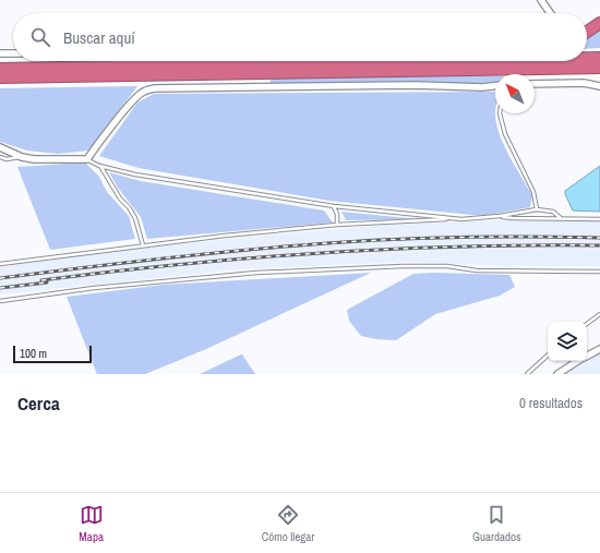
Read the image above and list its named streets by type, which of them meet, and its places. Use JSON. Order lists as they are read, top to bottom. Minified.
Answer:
{"scale_bar":"100 m","north":"top left","page":{"search":"Buscar aquí","scale":"100 m","heading":["Cerca","0 resultados"],"nav":["Mapa","Cómo llegar","Guardados"]}}
